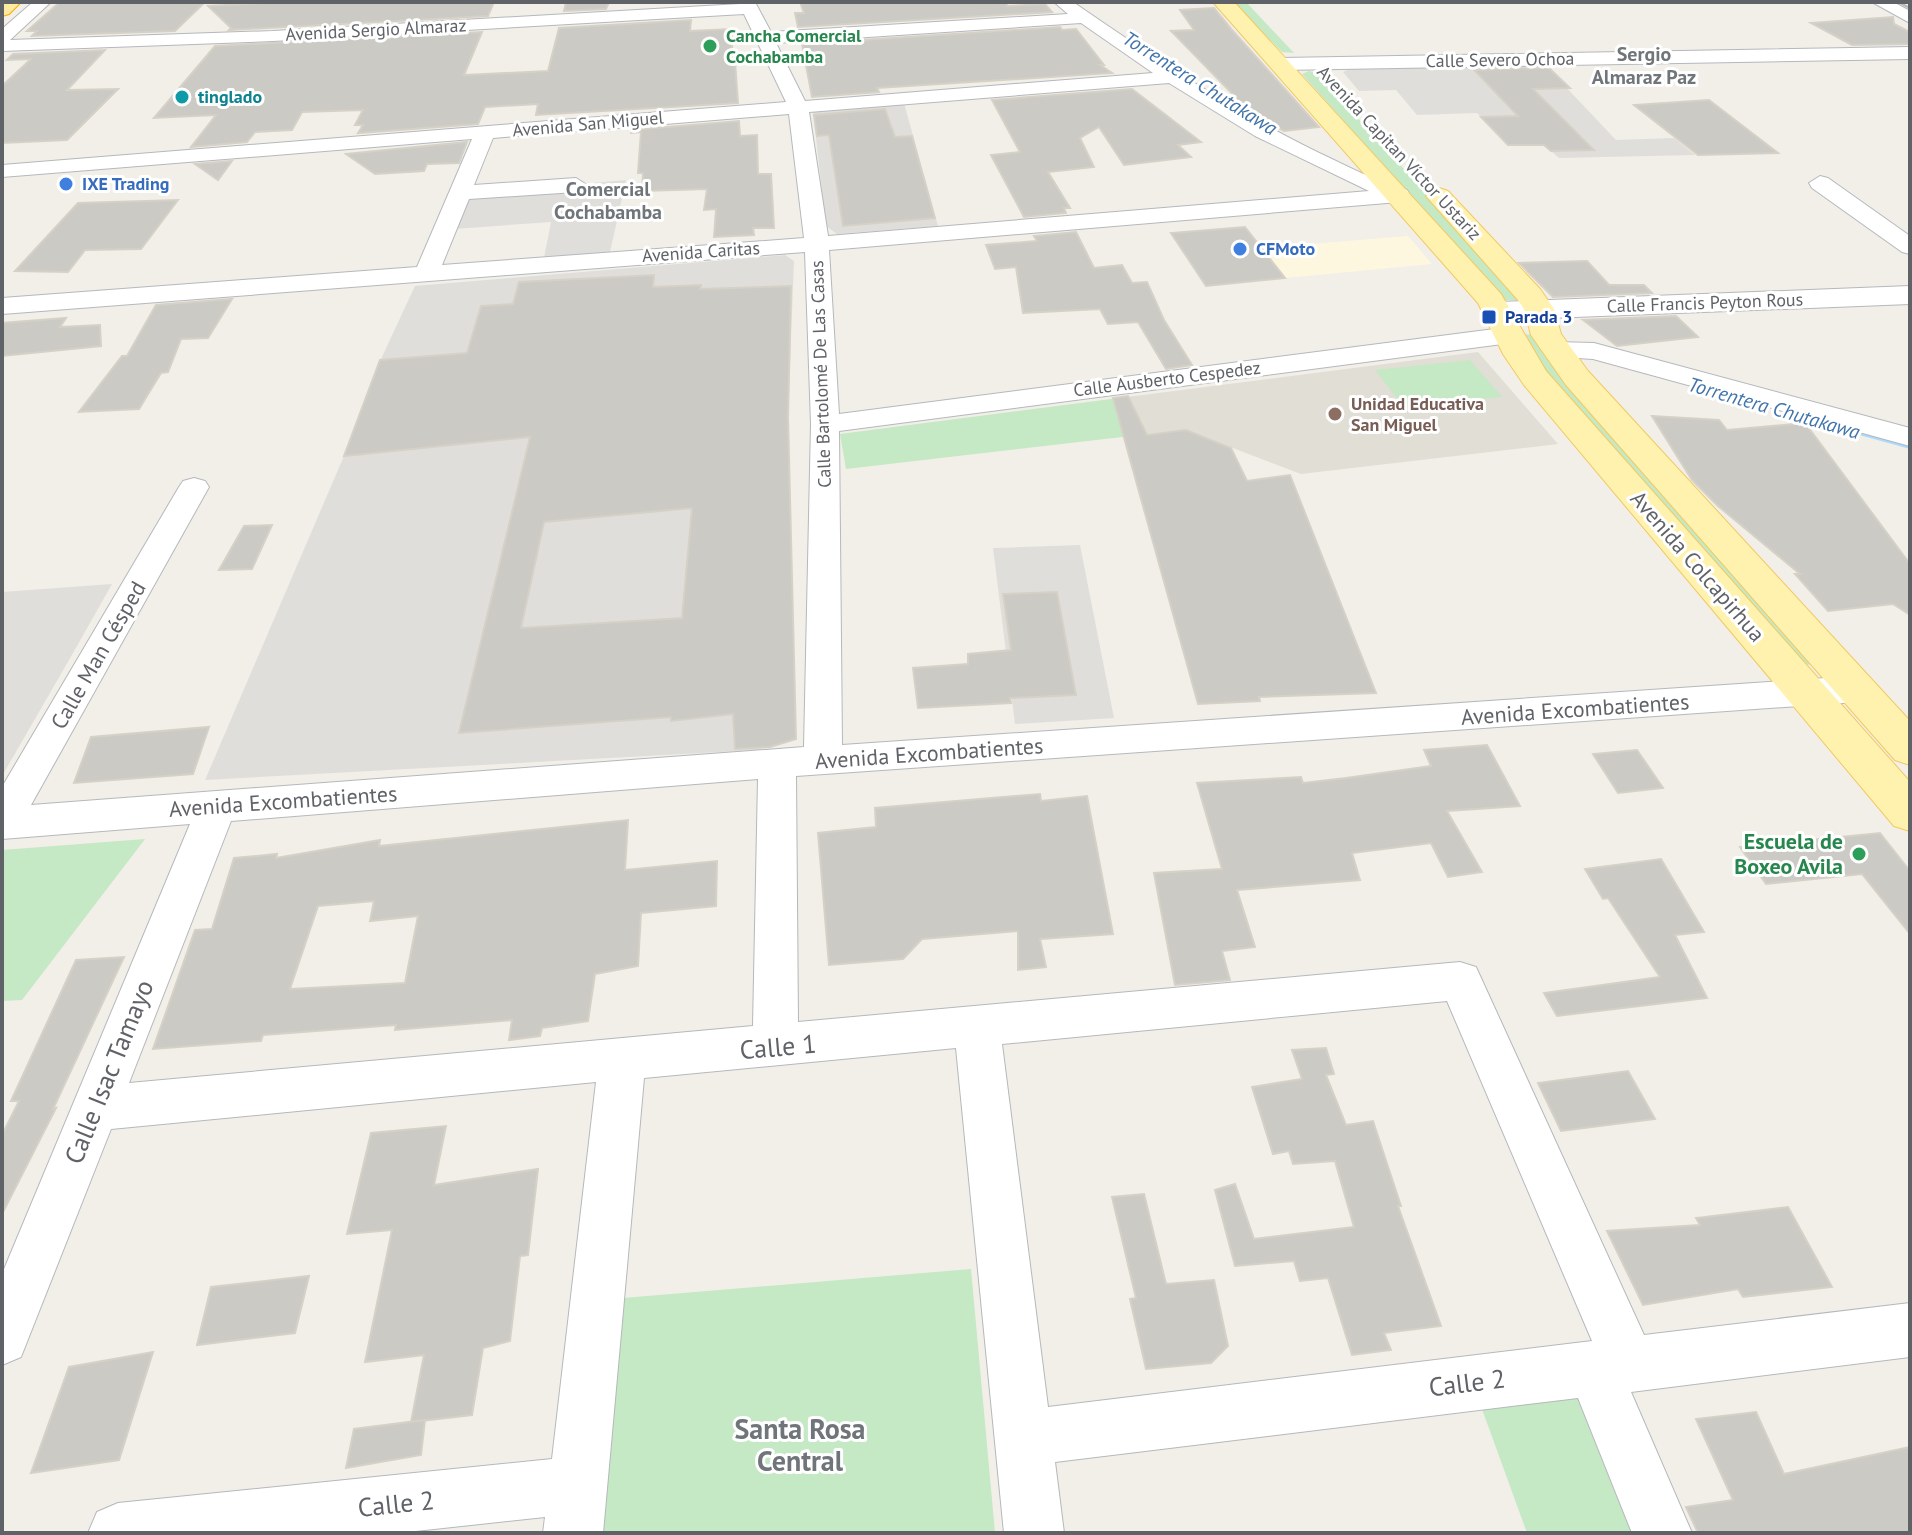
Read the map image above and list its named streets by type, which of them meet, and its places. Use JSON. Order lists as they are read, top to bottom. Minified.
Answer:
{"streets":{"main road":["Avenida Capitan Víctor Ustariz","Avenida Colcapirhua"],"street":["Avenida Sergio Almaraz","Calle Severo Ochoa","Avenida San Miguel","Avenida Caritas","Calle Francis Peyton Rous","Calle Bartolomé De Las Casas","Calle Ausberto Cespedez","Calle Man Césped","Avenida Excombatientes","Calle 1","Calle Isac Tamayo","Calle 2"]},"crossings":[["Avenida Sergio Almaraz","Calle Bartolomé De Las Casas"],["Calle Severo Ochoa","Avenida Capitan Víctor Ustariz"],["Avenida San Miguel","Calle Bartolomé De Las Casas"],["Avenida Capitan Víctor Ustariz","Avenida Caritas"],["Avenida Capitan Víctor Ustariz","Calle Francis Peyton Rous"],["Avenida Capitan Víctor Ustariz","Calle Ausberto Cespedez"],["Avenida Capitan Víctor Ustariz","Avenida Colcapirhua"],["Avenida Caritas","Calle Bartolomé De Las Casas"],["Calle Francis Peyton Rous","Calle Ausberto Cespedez"],["Calle Francis Peyton Rous","Avenida Colcapirhua"],["Calle Bartolomé De Las Casas","Calle Ausberto Cespedez"],["Calle Bartolomé De Las Casas","Avenida Excombatientes"],["Calle Ausberto Cespedez","Avenida Colcapirhua"],["Avenida Colcapirhua","Avenida Excombatientes"],["Calle Man Césped","Avenida Excombatientes"],["Avenida Excombatientes","Calle Isac Tamayo"],["Calle 1","Calle Isac Tamayo"],["Calle 1","Calle 2"]],"districts":["Sergio Almaraz Paz","Comercial Cochabamba","Santa Rosa Central"],"water":["Torrentera Chutakawa"],"places":{"other":["Cancha Comercial Cochabamba","tinglado","IXE Trading","CFMoto","Unidad Educativa San Miguel","Escuela de Boxeo Avila"],"transit":["Parada 3"]}}
